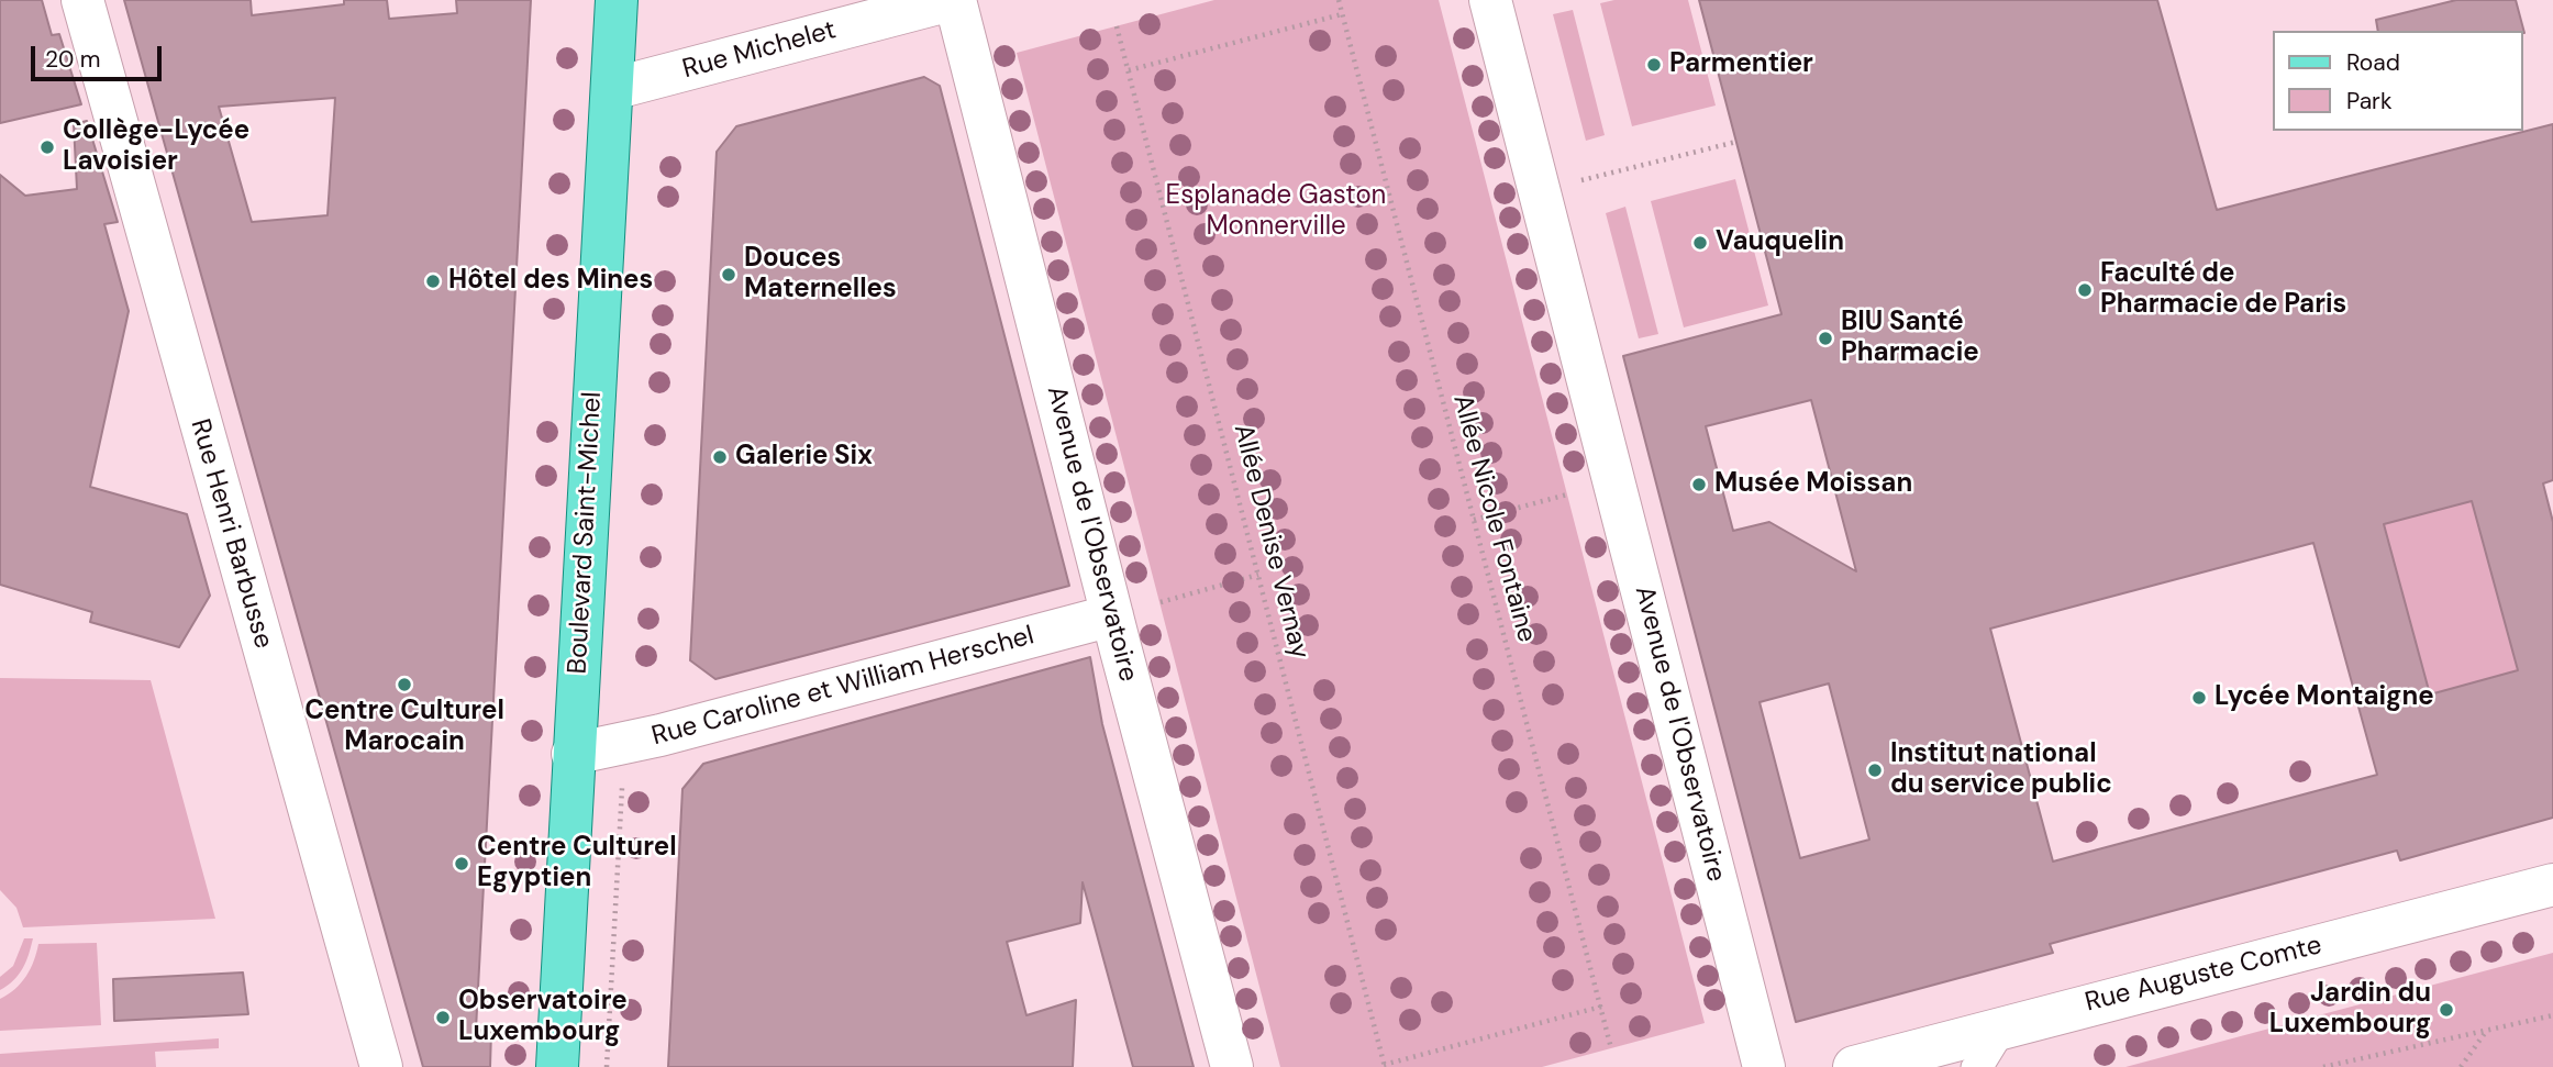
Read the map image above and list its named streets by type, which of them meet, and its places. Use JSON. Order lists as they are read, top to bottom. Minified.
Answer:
{"streets":{"main road":["Boulevard Saint-Michel"],"street":["Rue Michelet","Rue Henri Barbusse","Avenue de l'Observatoire","Rue Caroline et William Herschel","Rue Auguste Comte"],"path":["Allée Nicole Fontaine","Allée Denise Vernay"]},"crossings":[["Rue Michelet","Boulevard Saint-Michel"],["Rue Michelet","Avenue de l'Observatoire"],["Boulevard Saint-Michel","Rue Caroline et William Herschel"],["Avenue de l'Observatoire","Rue Caroline et William Herschel"]],"parks":["Esplanade Gaston Monnerville"],"places":["Parmentier","Collège-Lycée Lavoisier","Vauquelin","Douces Maternelles","Hôtel des Mines","Faculté de Pharmacie de Paris","BIU Santé Pharmacie","Galerie Six","Musée Moissan","Centre Culturel Marocain","Lycée Montaigne","Institut national du service public","Centre Culturel Egyptien","Jardin du Luxembourg","Observatoire Luxembourg"],"legend":["Road","Park"],"scale_bar":"20 m"}
